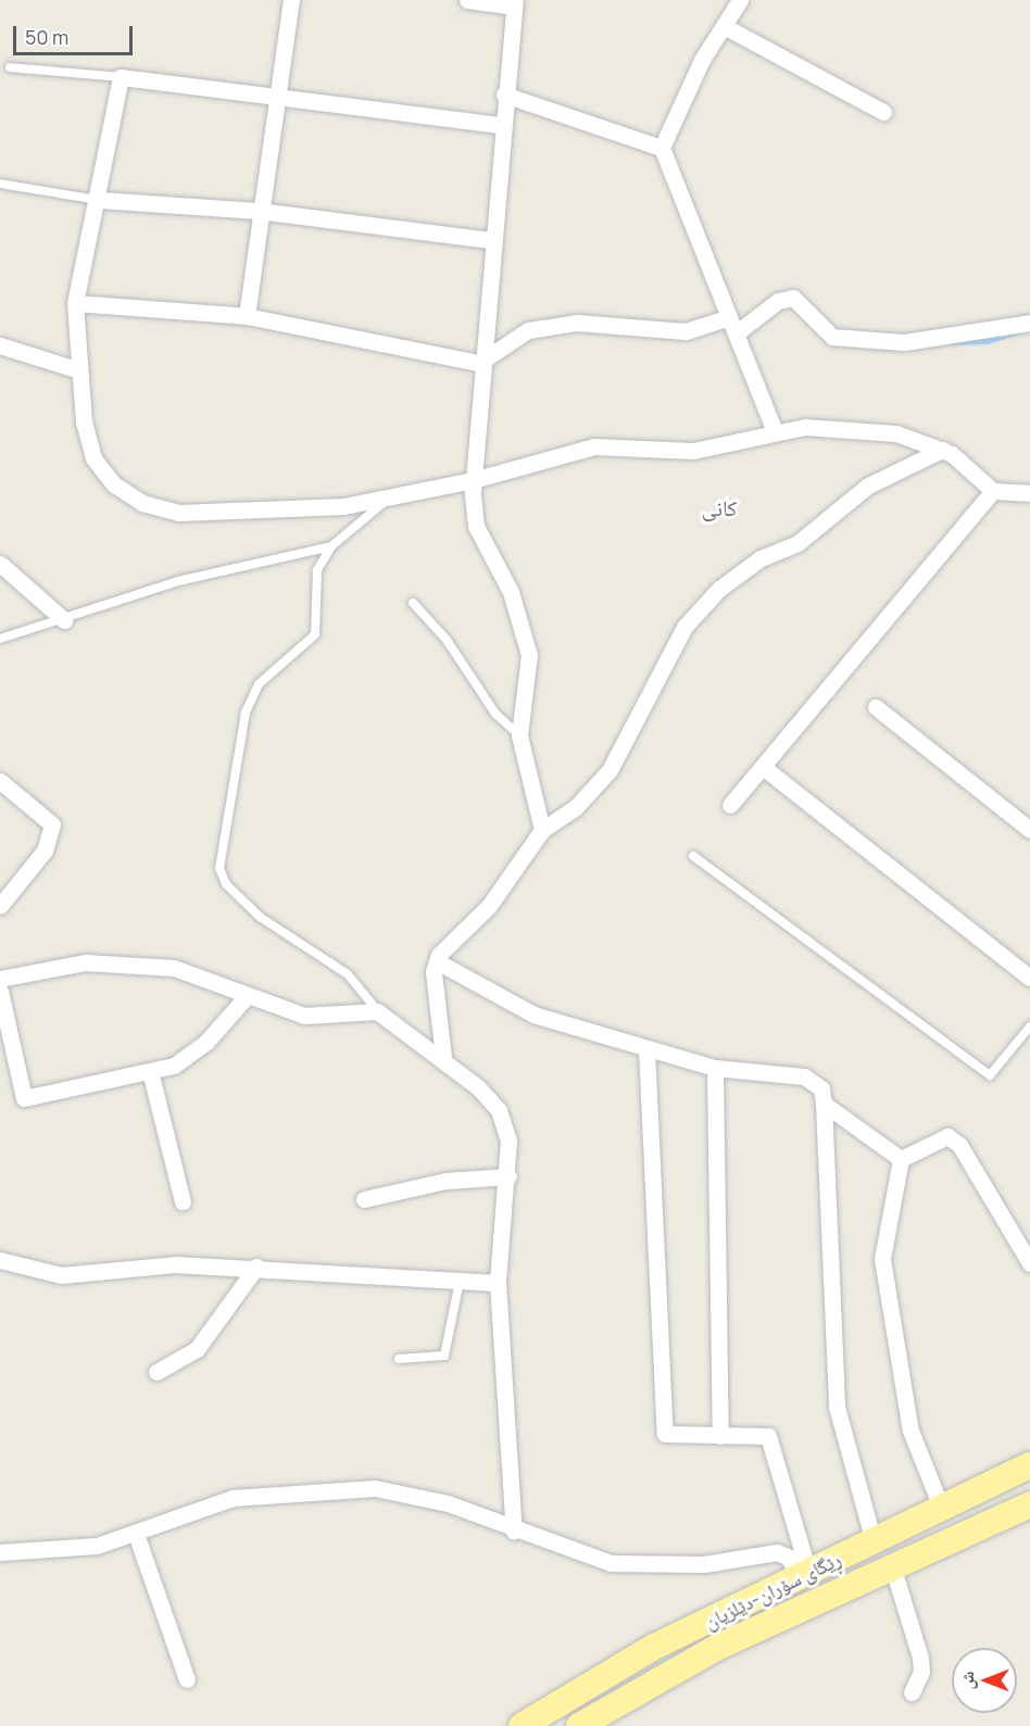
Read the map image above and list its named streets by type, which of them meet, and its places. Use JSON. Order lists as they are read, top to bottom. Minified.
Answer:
{"streets":{"main road":["ڕێگای سۆران-دێلزیان"]},"districts":["کانی"],"scale_bar":"50 m","north":"left"}
